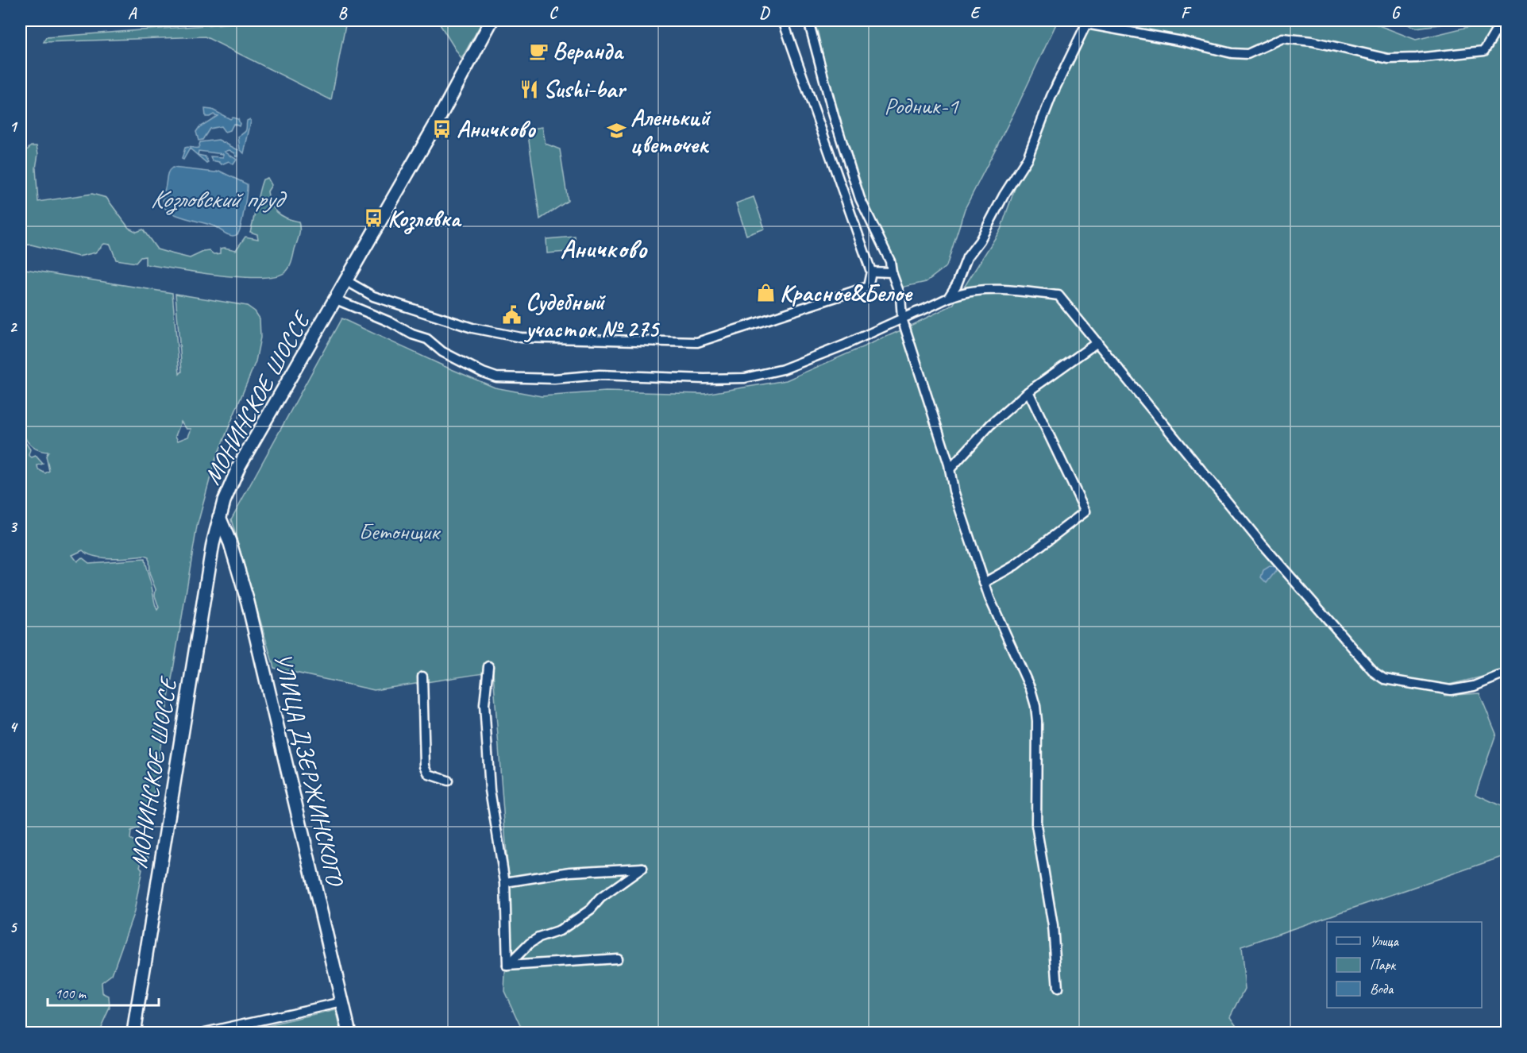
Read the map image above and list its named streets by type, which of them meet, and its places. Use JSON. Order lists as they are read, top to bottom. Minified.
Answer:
{"streets":{"main road":["МОНИНСКОЕ ШОССЕ","УЛИЦА ДЗЕРЖИНСКОГО"]},"crossings":[["МОНИНСКОЕ ШОССЕ","УЛИЦА ДЗЕРЖИНСКОГО"]],"districts":["Аничково"],"water":["Козловский пруд"],"parks":["Родник-1","Бетонщик"],"places":{"cafe":["Веранда"],"restaurant":["Sushi-bar"],"bus stop":["Аничково","Козловка"],"school or university":["Аленький цветочек"],"shop":["Красное&Белое"],"public building":["Судебный участок № 275"]},"legend":["Улица","Парк","Вода"],"scale_bar":"100 m","grid":{"columns":["A","B","C","D","E","F","G"],"rows":["1","2","3","4","5"]}}
